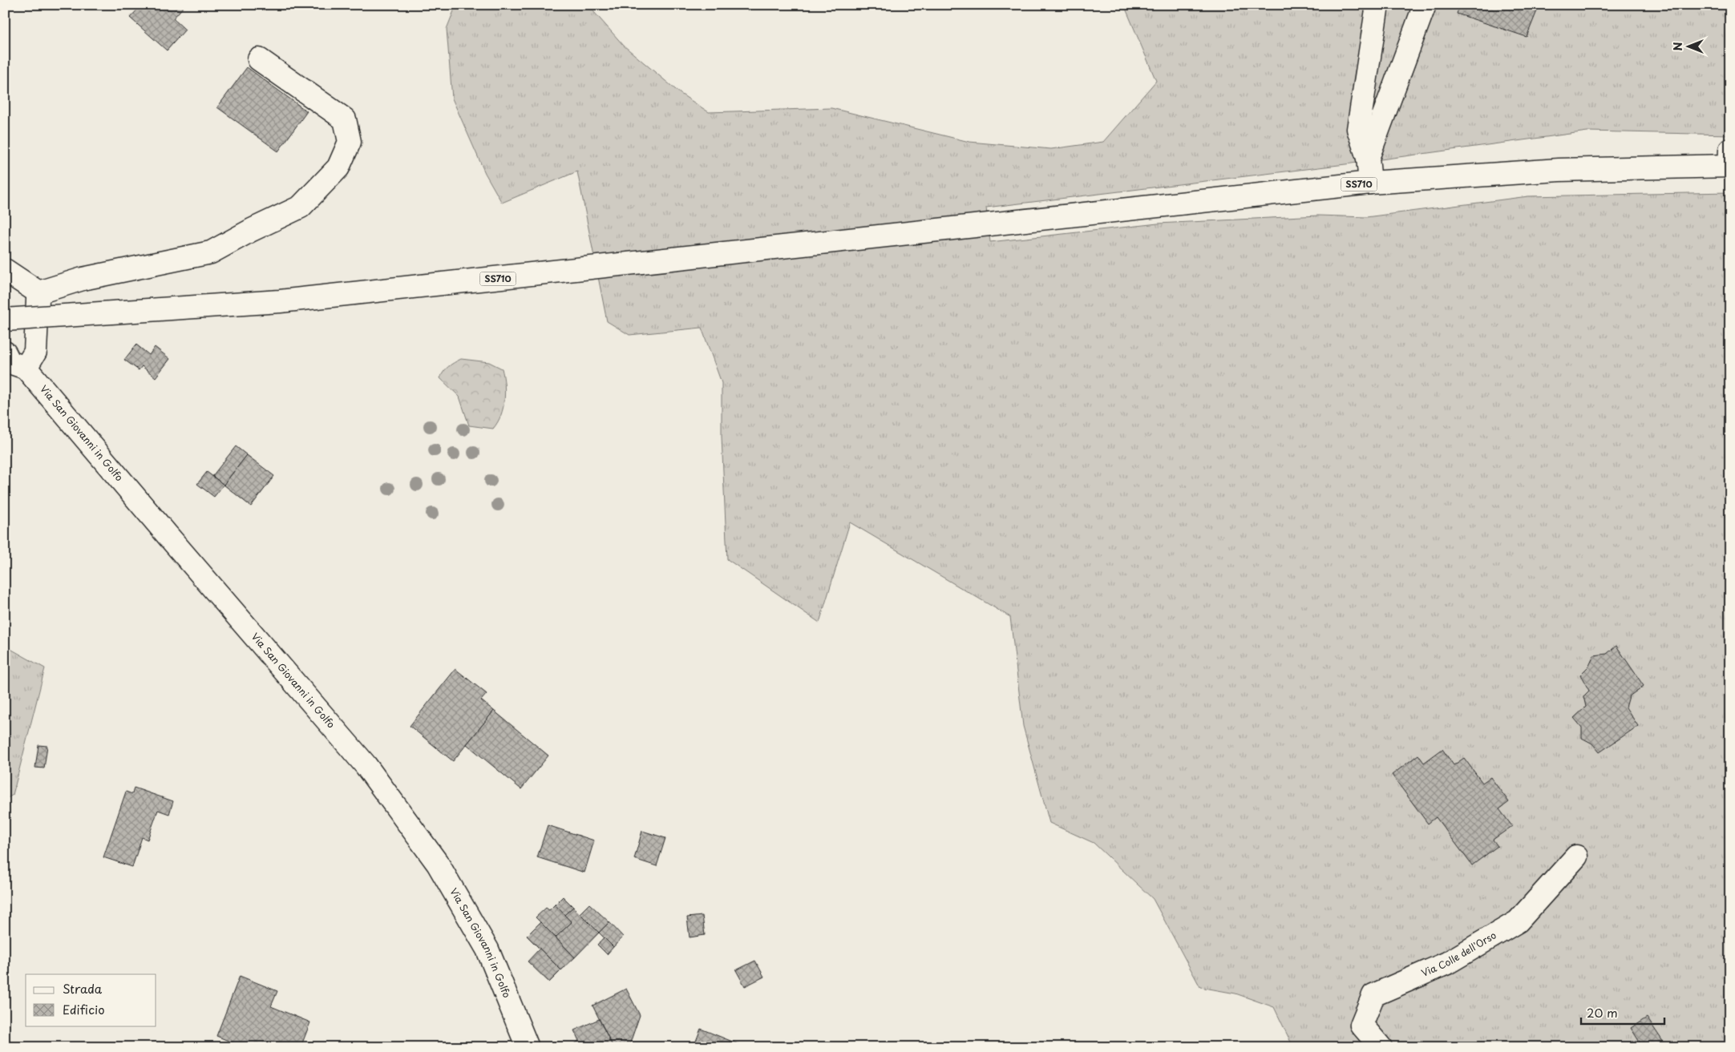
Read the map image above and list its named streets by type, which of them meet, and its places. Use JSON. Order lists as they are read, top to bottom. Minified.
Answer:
{"streets":{"main road":["SS710","Via San Giovanni in Golfo","Via Colle dell'Orso"]},"legend":["Strada","Edificio"],"scale_bar":"20 m","north":"left"}
